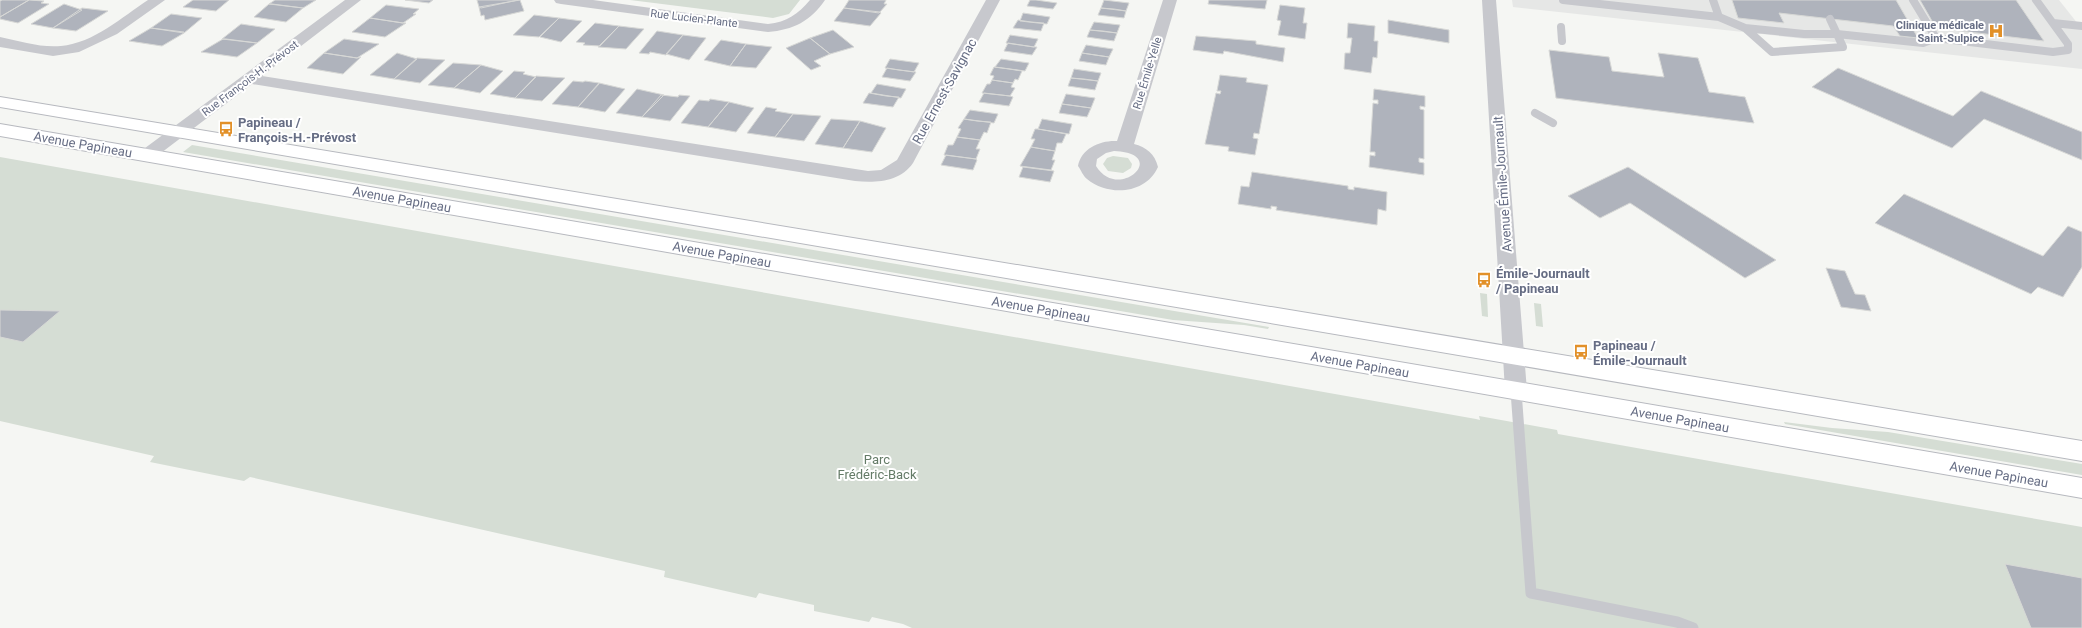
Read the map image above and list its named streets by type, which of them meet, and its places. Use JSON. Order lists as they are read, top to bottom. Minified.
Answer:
{"streets":{"main road":["Avenue Papineau"],"street":["Rue Lucien-Plante","Rue Émile-Yelle","Rue François-H.-Prévost","Rue Ernest-Savignac","Avenue Émile-Journault"]},"crossings":[["Rue François-H.-Prévost","Rue Ernest-Savignac"],["Rue François-H.-Prévost","Avenue Papineau"],["Avenue Papineau","Avenue Émile-Journault"]],"parks":["Parc Frédéric-Back"],"places":{"hospital":["Clinique médicale Saint-Sulpice"],"bus stop":["Papineau / François-H.-Prévost","Émile-Journault / Papineau","Papineau / Émile-Journault"]}}
